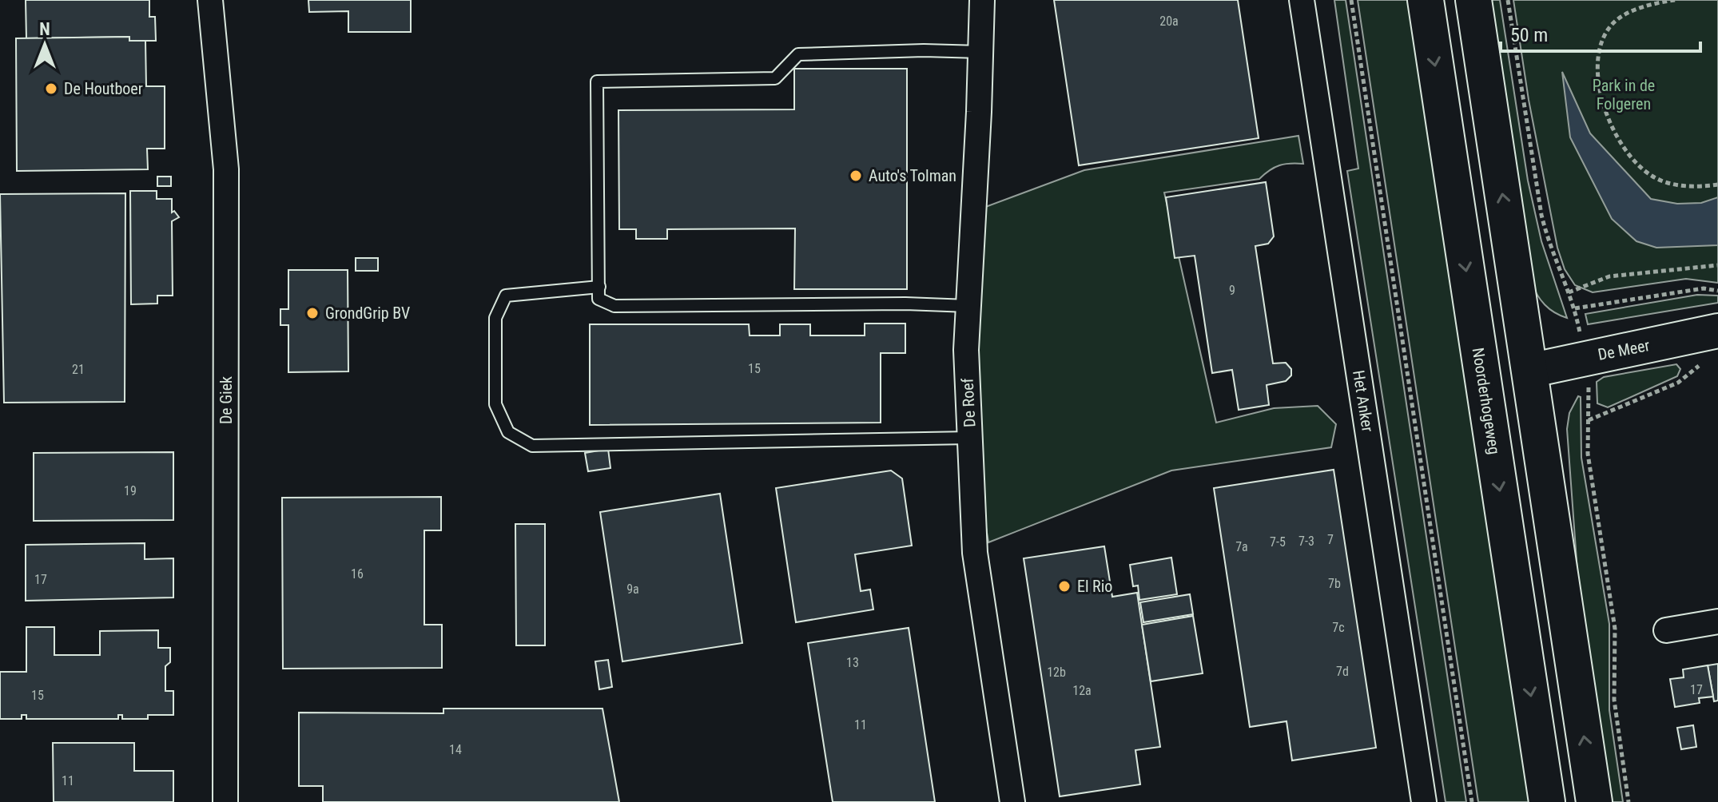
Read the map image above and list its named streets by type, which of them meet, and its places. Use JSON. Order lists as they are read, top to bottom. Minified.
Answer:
{"streets":{"main road":["Noorderhogeweg"],"street":["De Meer","De Giek","Het Anker","De Roef"]},"parks":["Park in de Folgeren"],"places":["De Houtboer","Auto's Tolman","GrondGrip BV","El Rio"],"house_numbers":["20a","9","15","21","19","7","7-3","7-5","7a","16","17","7b","9a","7c","13","7d","12b","17","12a","15","11","14","11"],"scale_bar":"50 m","north":"top"}
